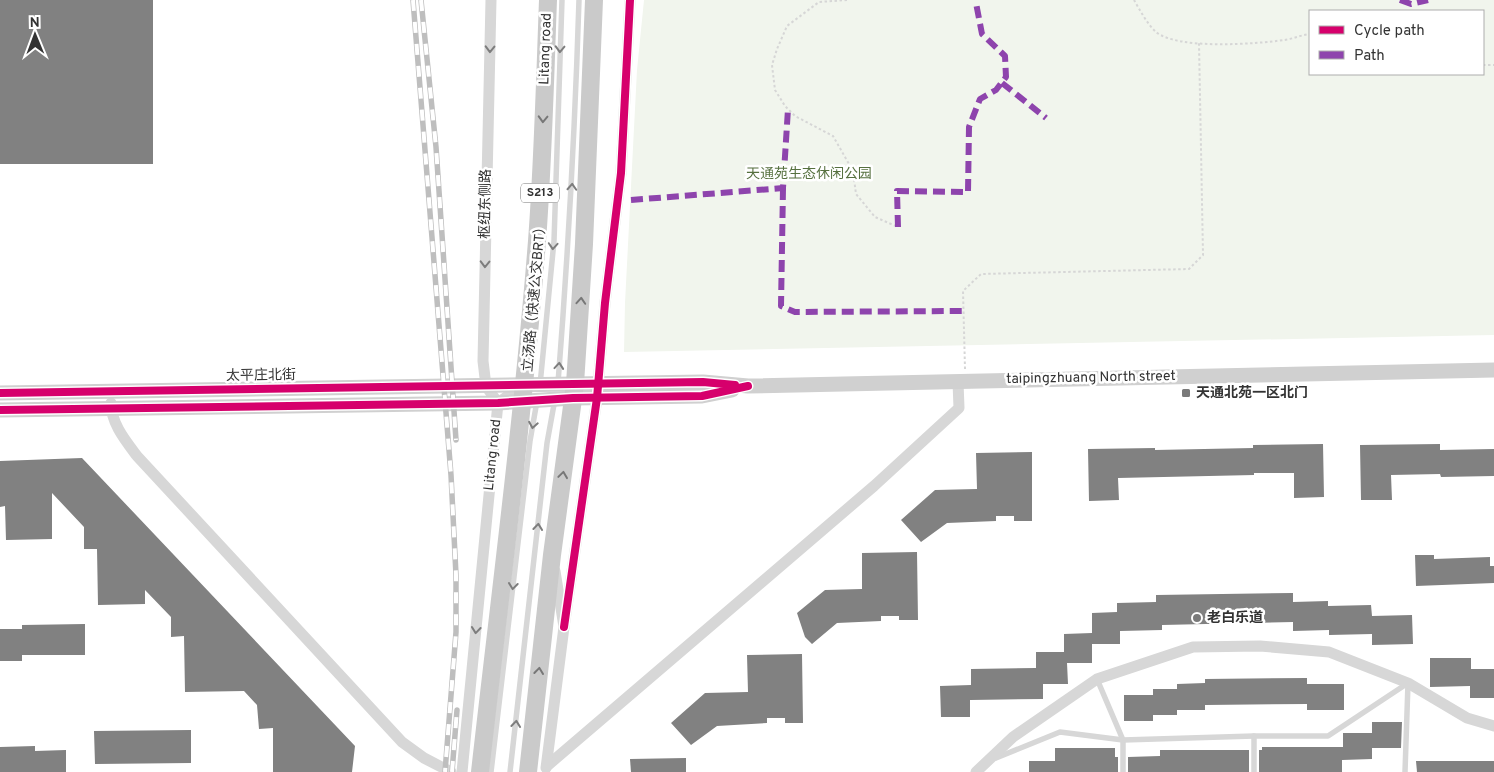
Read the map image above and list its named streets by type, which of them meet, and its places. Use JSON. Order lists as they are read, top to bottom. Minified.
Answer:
{"streets":{"main road":["Litang road","S213","太平庄北街","taipingzhuang North street"],"street":["枢纽东侧路"],"lane":["立汤路（快速公交BRT）"]},"crossings":[["Litang road","枢纽东侧路"],["Litang road","立汤路（快速公交BRT）"],["Litang road","太平庄北街"],["Litang road","taipingzhuang North street"],["枢纽东侧路","太平庄北街"],["立汤路（快速公交BRT）","太平庄北街"],["立汤路（快速公交BRT）","taipingzhuang North street"],["太平庄北街","taipingzhuang North street"]],"one_way":["枢纽东侧路"],"parks":["天通苑生态休闲公园"],"places":{"transit":["天通北苑一区北门"],"other":["老白乐道"]},"legend":["Cycle path","Path"],"north":"top"}
